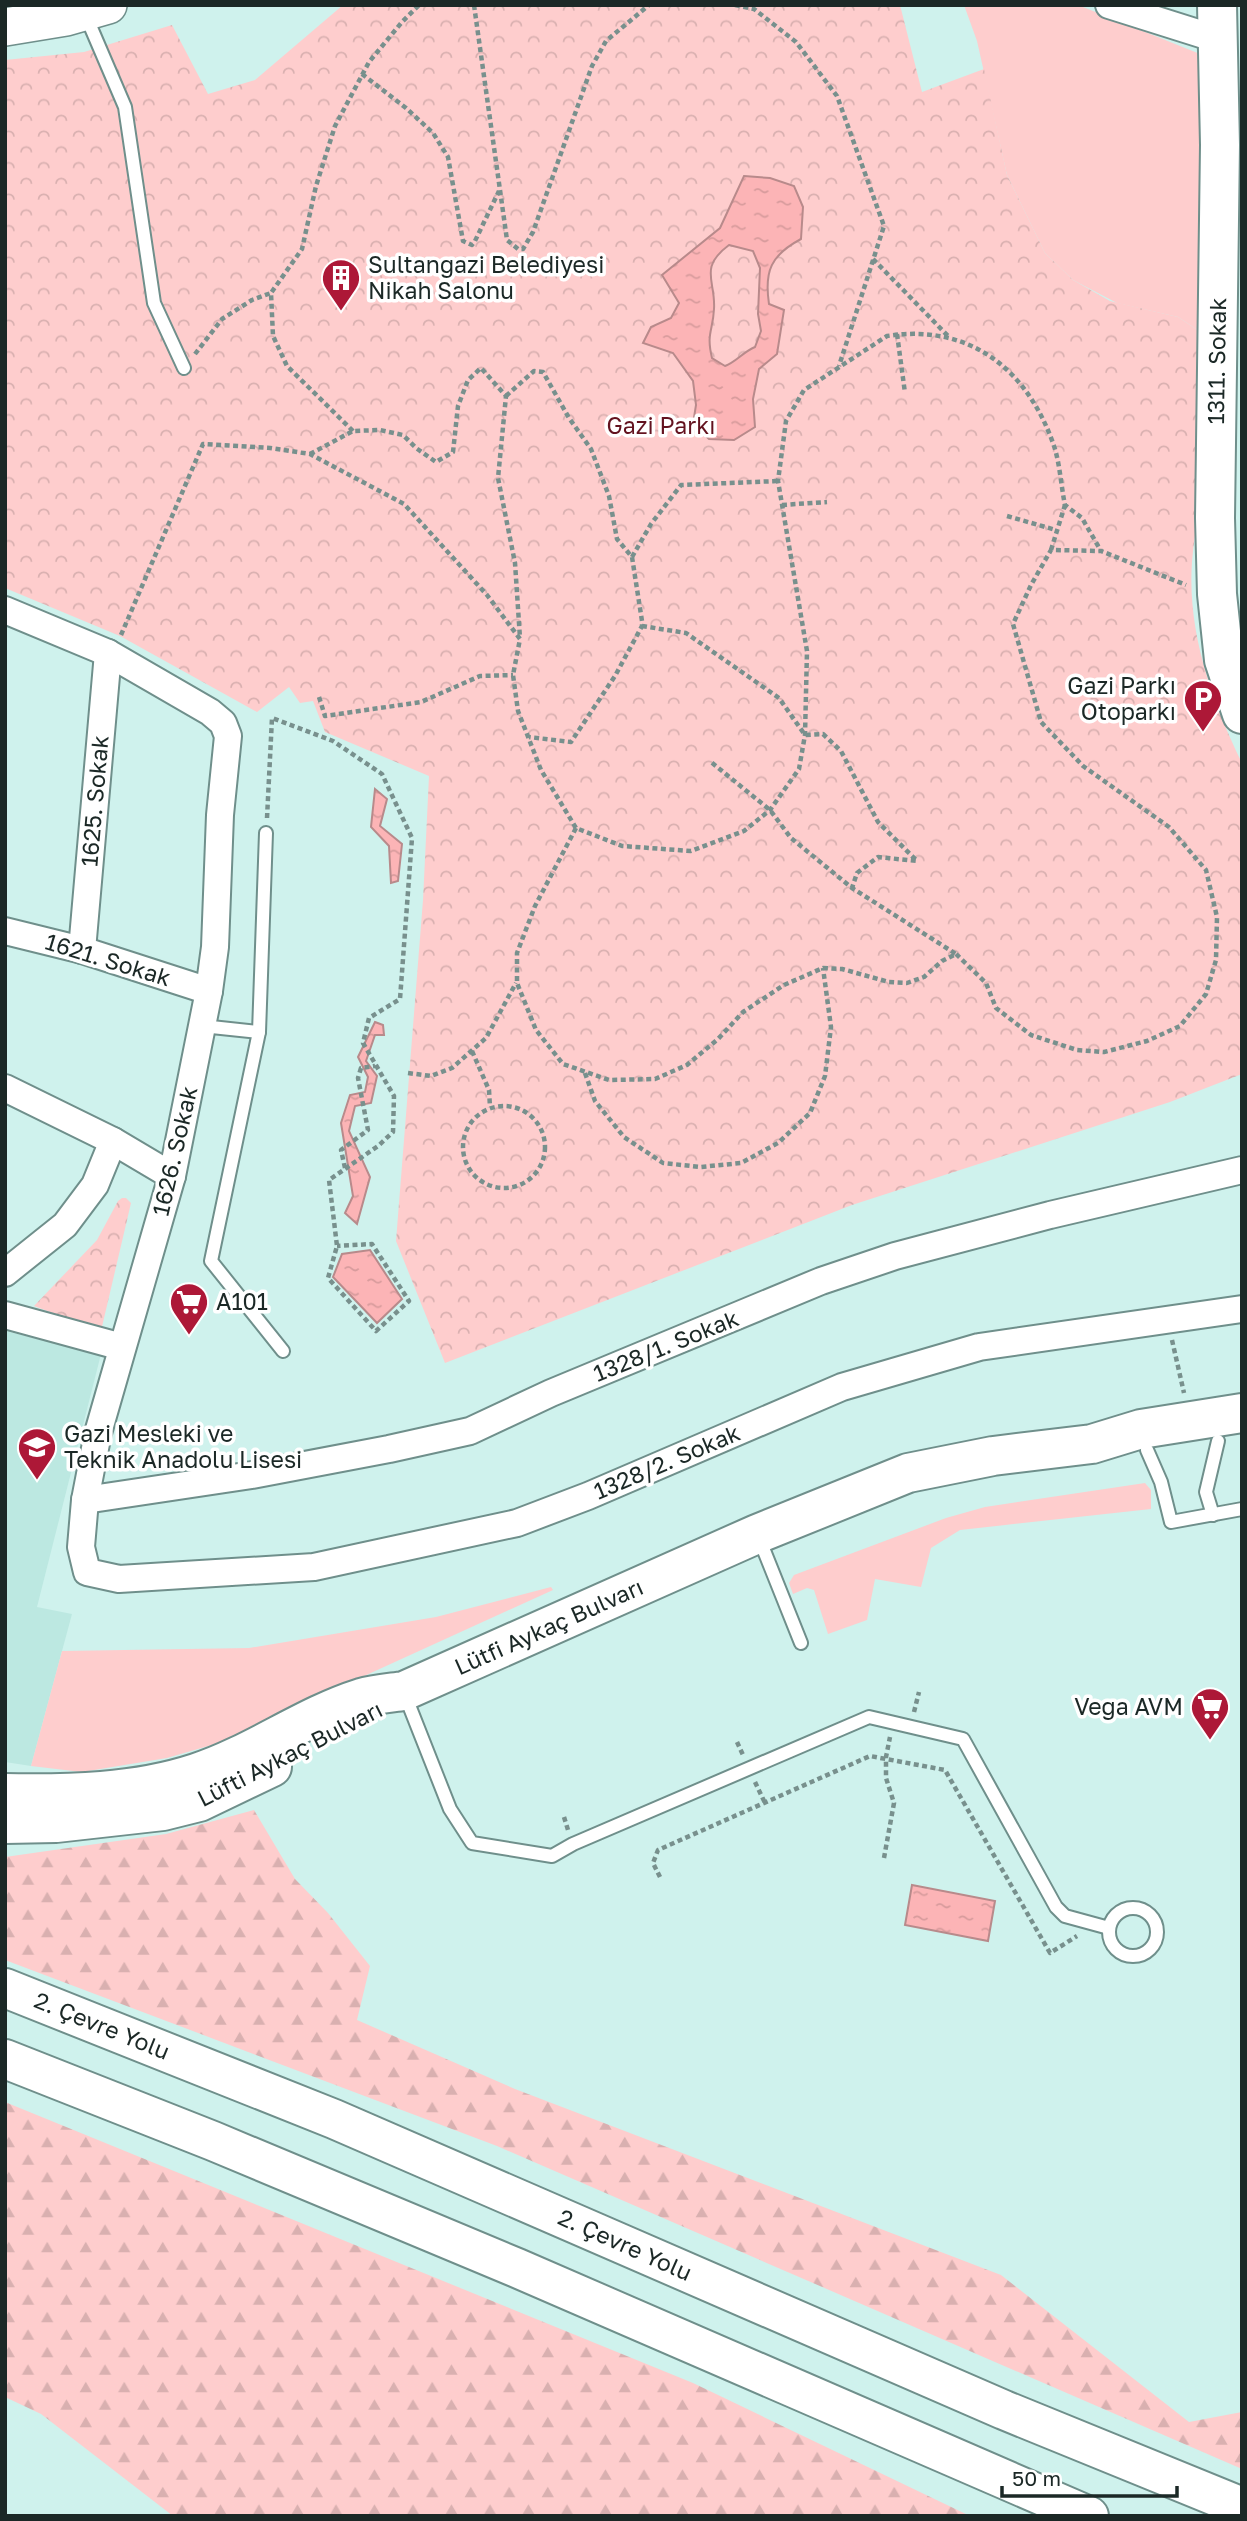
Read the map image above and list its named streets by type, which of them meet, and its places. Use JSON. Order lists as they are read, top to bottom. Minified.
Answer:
{"streets":{"main road":["1311. Sokak","Lütfi Aykaç Bulvarı","Lüfti Aykaç Bulvarı","2. Çevre Yolu"],"street":["1625. Sokak","1621. Sokak","1626. Sokak","1328/1. Sokak","1328/2. Sokak"]},"crossings":[["1625. Sokak","1621. Sokak"],["1625. Sokak","1626. Sokak"],["1621. Sokak","1626. Sokak"],["1626. Sokak","1328/1. Sokak"],["1626. Sokak","1328/2. Sokak"],["Lütfi Aykaç Bulvarı","Lüfti Aykaç Bulvarı"]],"parks":["Gazi Parkı"],"places":{"building":["Sultangazi Belediyesi Nikah Salonu"],"parking":["Gazi Parkı Otoparkı"],"supermarket":["A101","Vega AVM"],"school or university":["Gazi Mesleki ve Teknik Anadolu Lisesi"]},"scale_bar":"50 m"}
